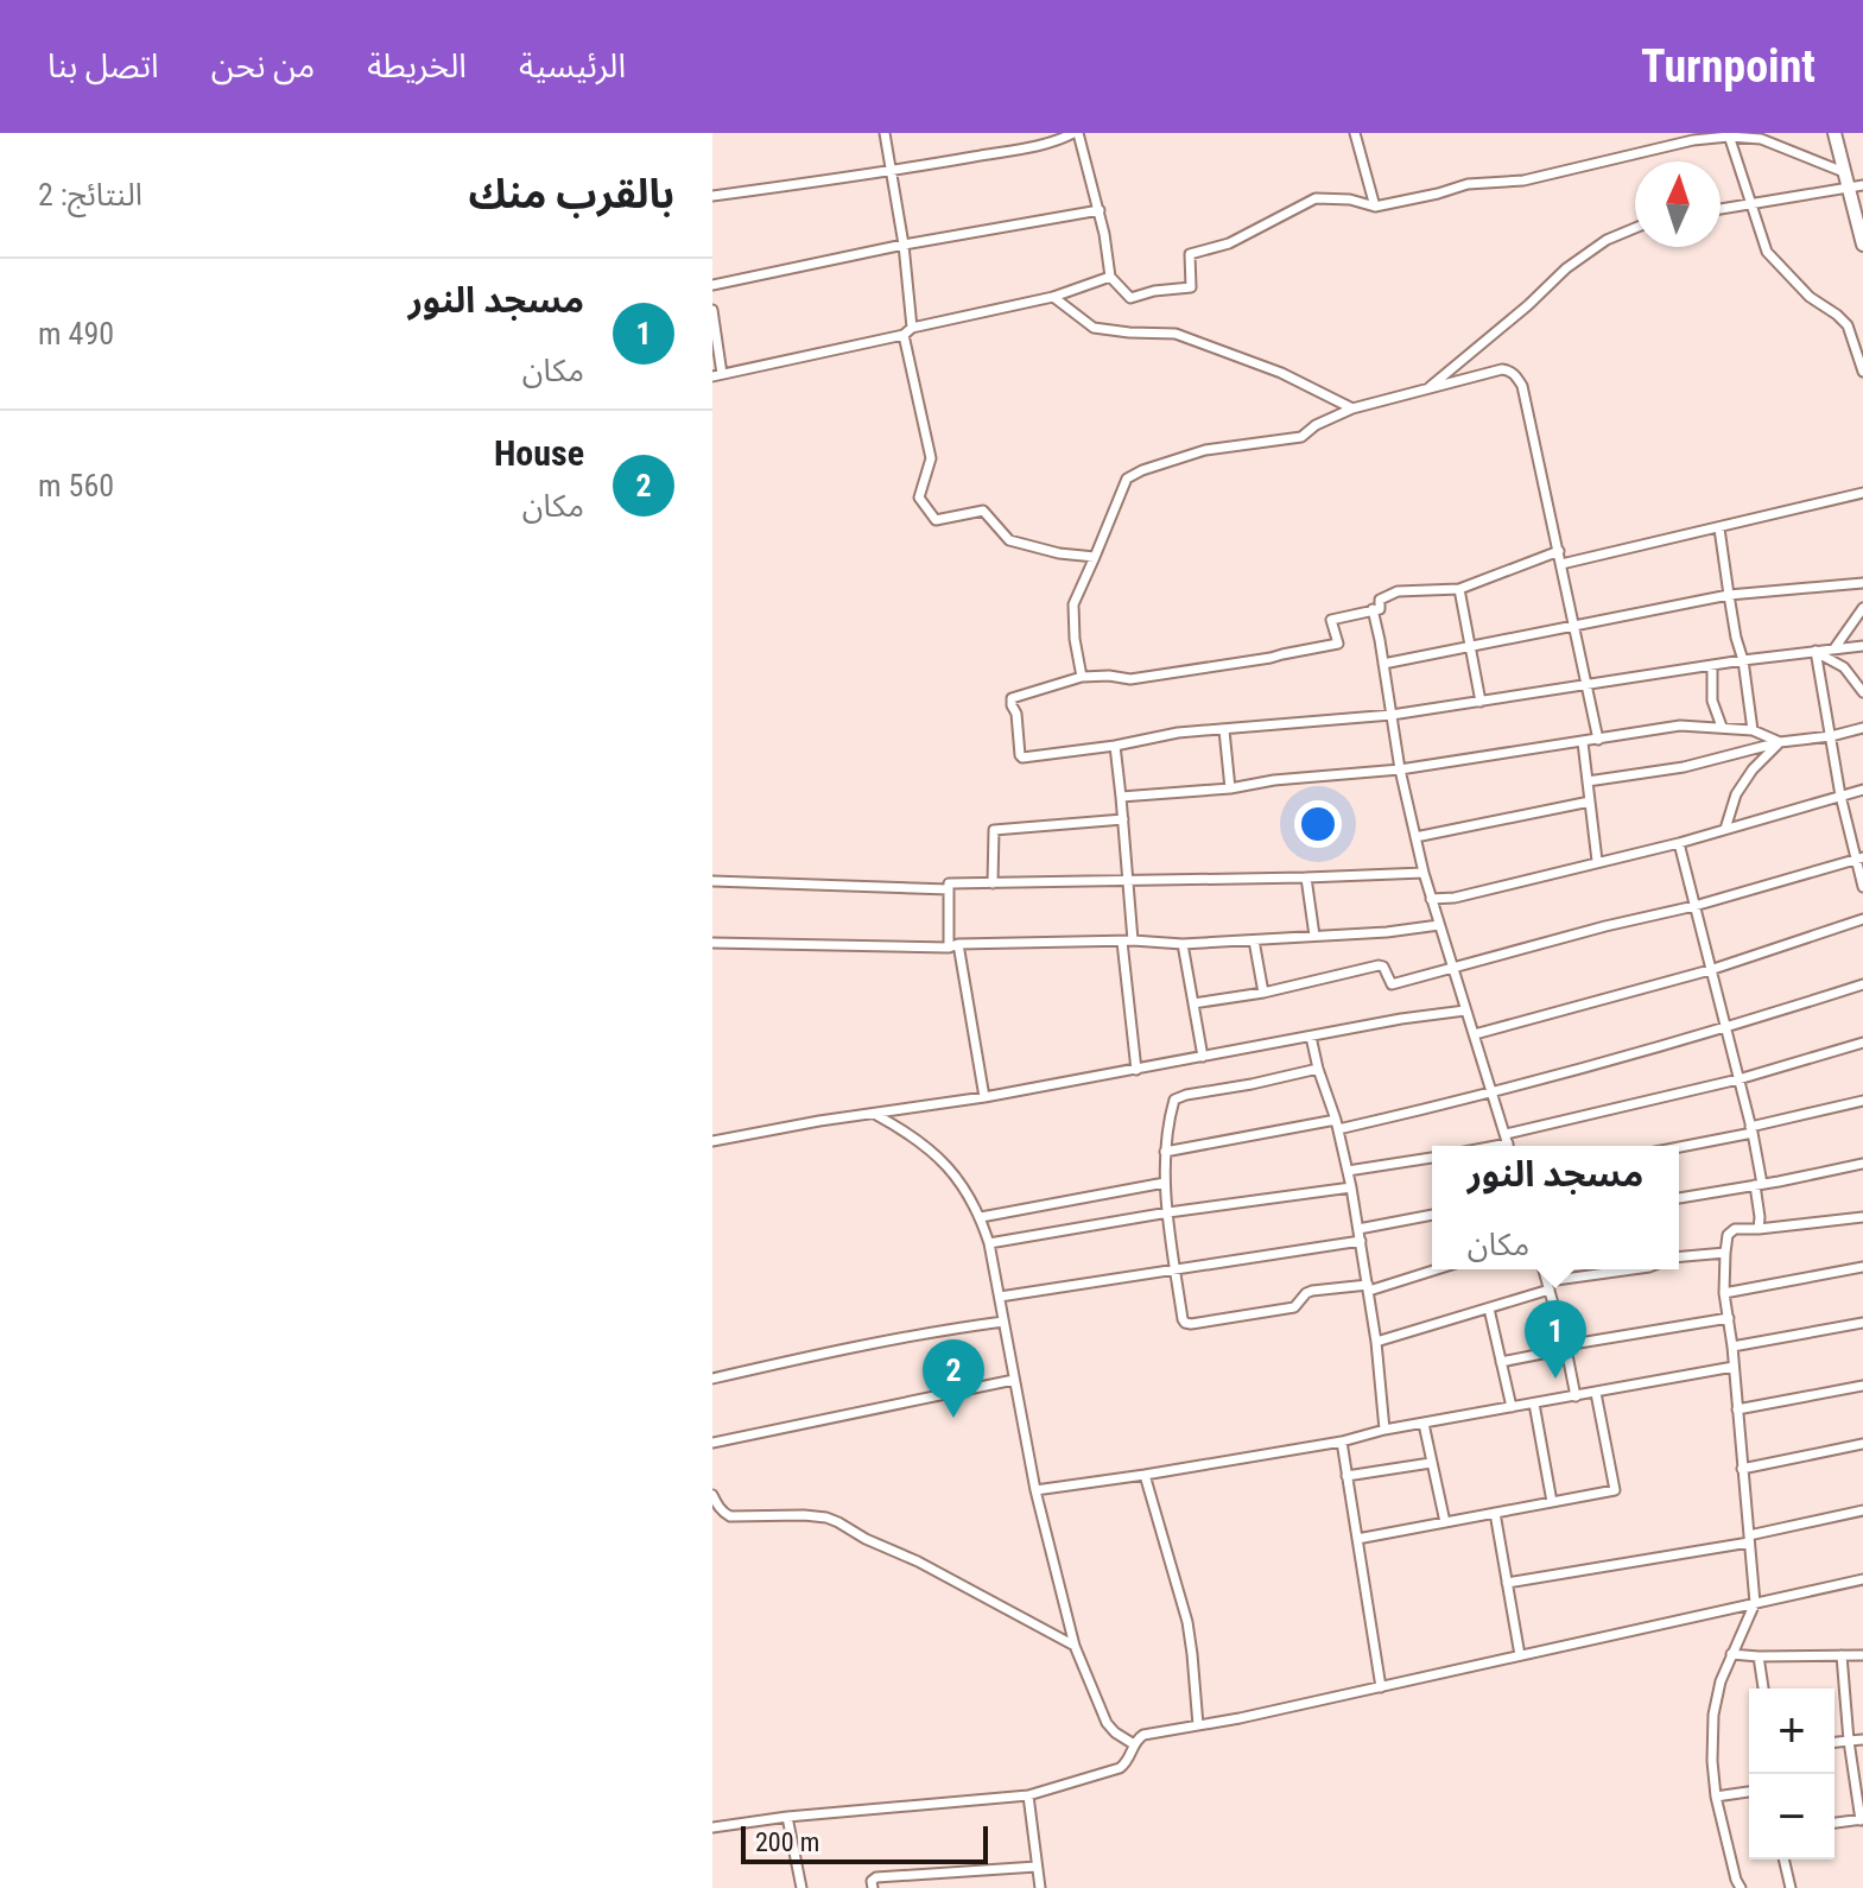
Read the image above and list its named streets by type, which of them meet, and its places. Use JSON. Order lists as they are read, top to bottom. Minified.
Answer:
{"scale_bar":"200 m","north":"top","page":{"header":"Turnpoint","nav":["الرئيسية","الخريطة","من نحن","اتصل بنا"],"heading":["بالقرب منك","النتائج: 2"],"list":[{"mark":"1","name":"مسجد النور","note":"مكان","value":"490 m"},{"mark":"2","name":"House","note":"مكان","value":"560 m"}],"popup":["مسجد النور","مكان"],"pins":["1","2"],"map_buttons":["+","−"],"scale":"200 m"}}
